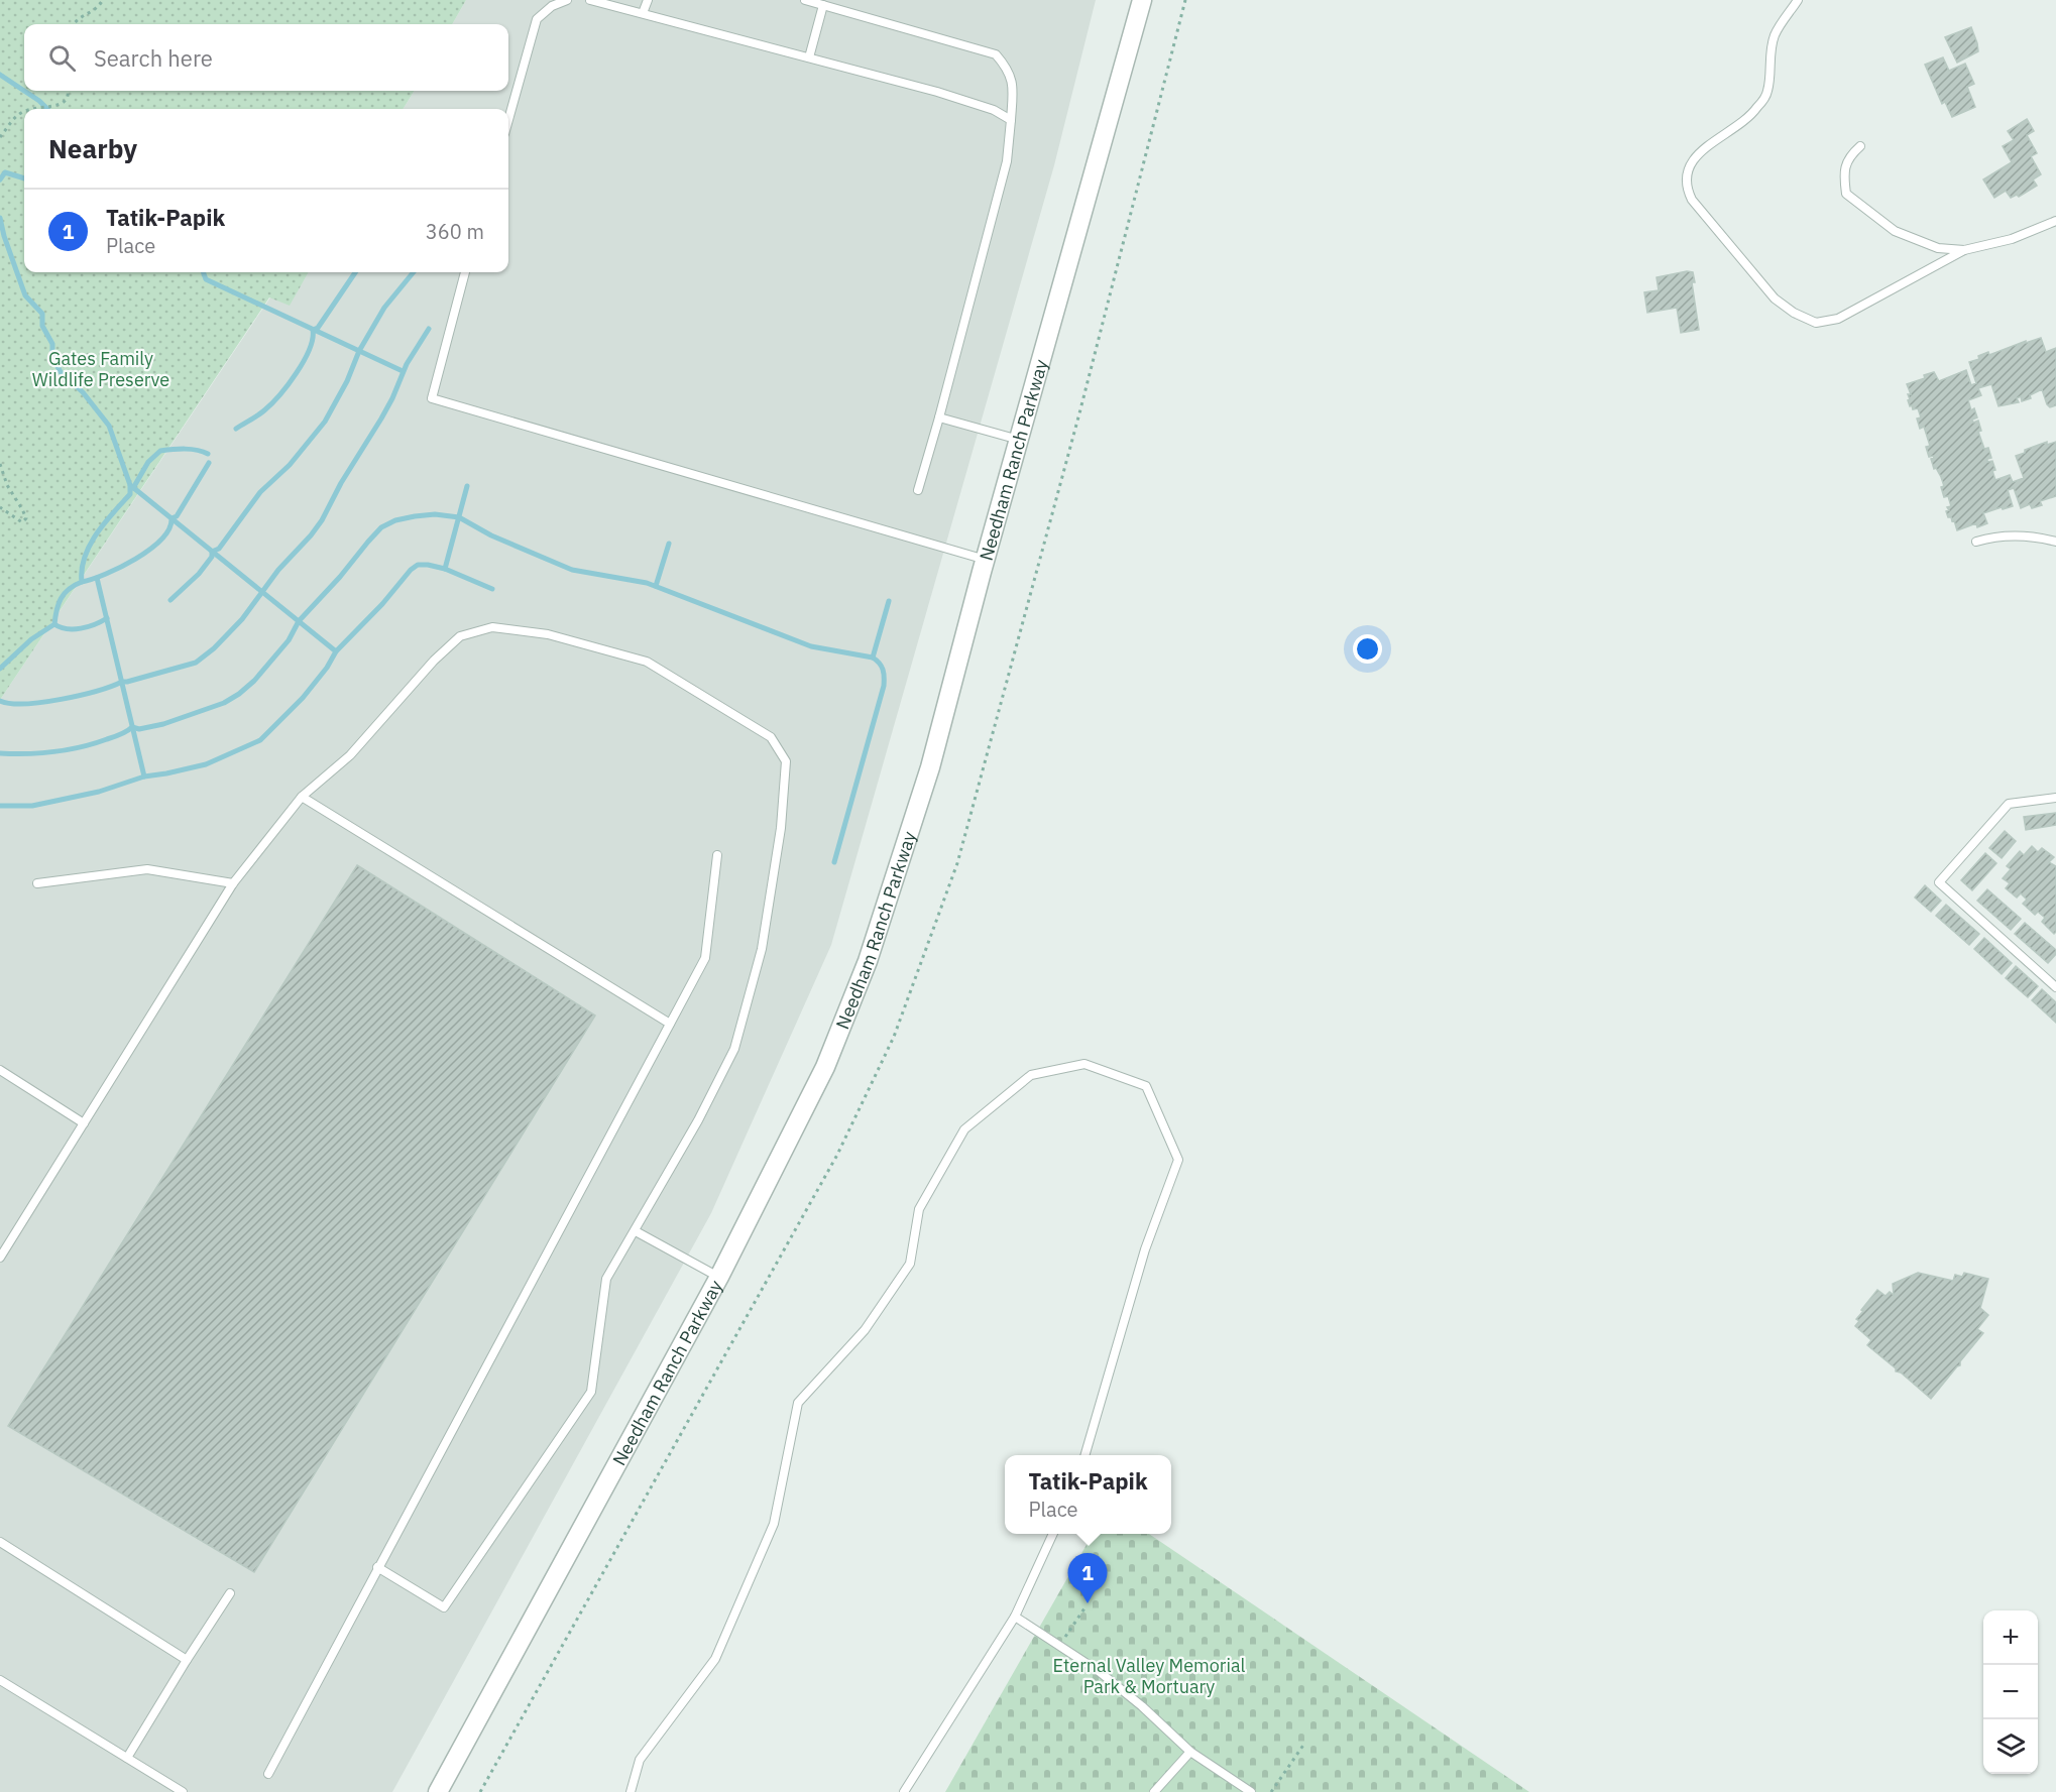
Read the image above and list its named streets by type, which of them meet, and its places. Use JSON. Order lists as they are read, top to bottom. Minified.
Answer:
{"streets":{"street":["Needham Ranch Parkway"]},"parks":["Gates Family Wildlife Preserve","Eternal Valley Memorial Park & Mortuary"],"page":{"search":"Search here","heading":"Nearby","list":[{"mark":"1","name":"Tatik-Papik","note":"Place","value":"360 m"}],"popup":["Tatik-Papik","Place"],"pins":"1","map_buttons":["+","−"]}}
